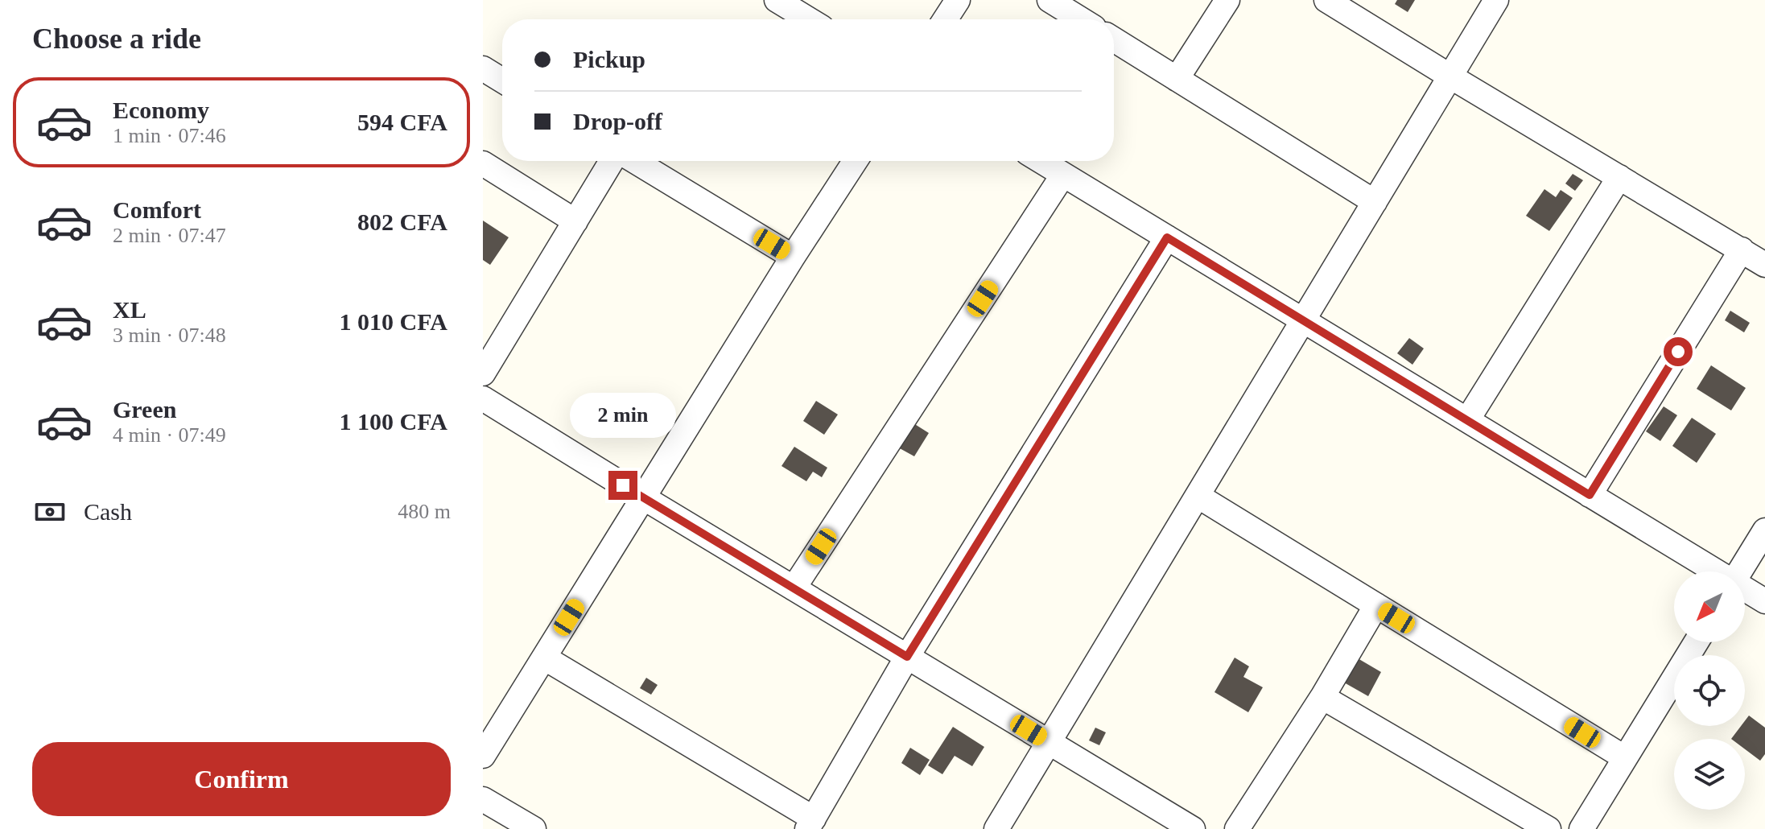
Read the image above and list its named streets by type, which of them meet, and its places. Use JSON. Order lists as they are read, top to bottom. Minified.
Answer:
{"north":"bottom left","page":{"heading":"Choose a ride","banner":["Pickup","Drop-off"],"list":[{"name":"Economy","note":"1 min · 07:46","value":"594 CFA"},{"name":"Comfort","note":"2 min · 07:47","value":"802 CFA"},{"name":"XL","note":"3 min · 07:48","value":"1 010 CFA"},{"name":"Green","note":"4 min · 07:49","value":"1 100 CFA"}],"bubble":"2 min","pay":["Cash","480 m"],"buttons":"Confirm"}}
